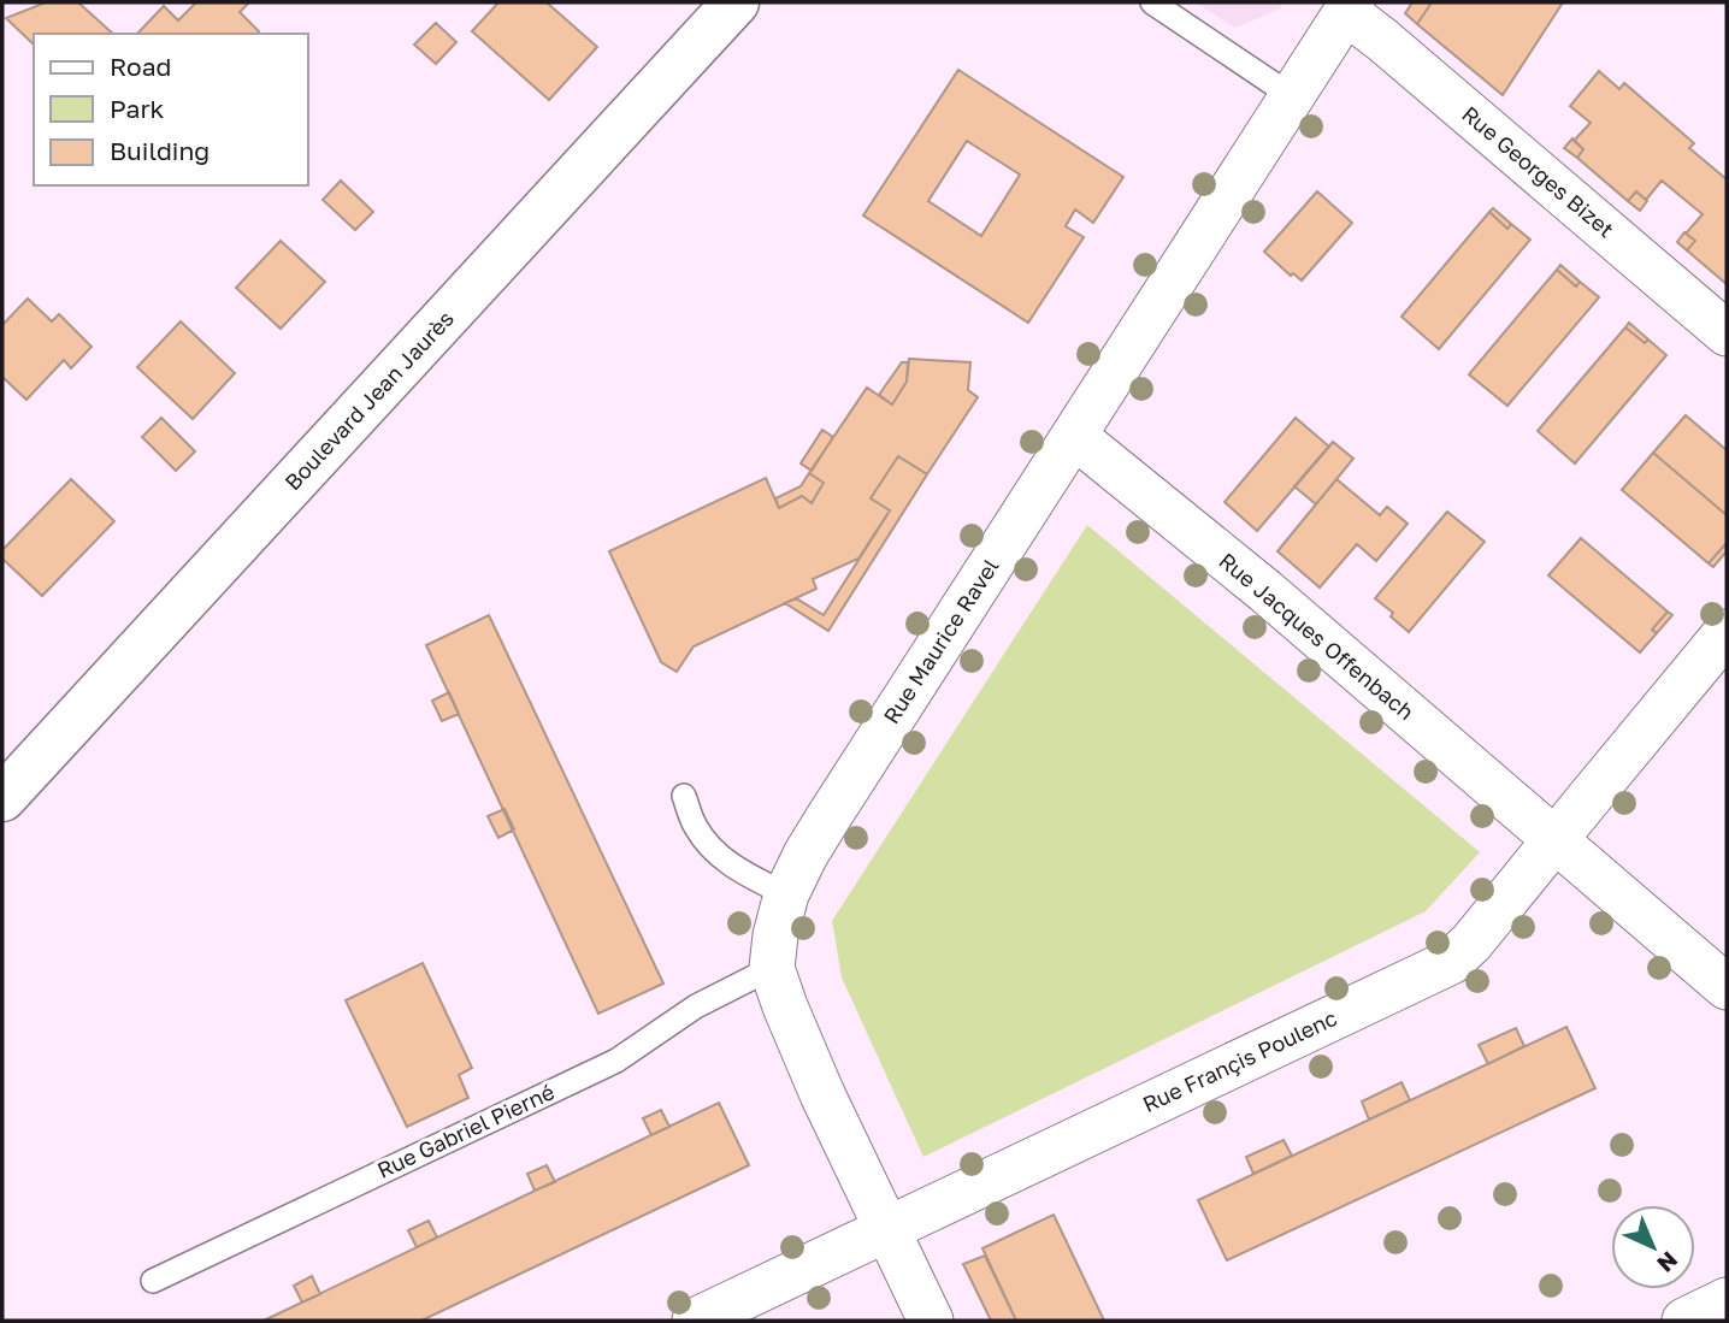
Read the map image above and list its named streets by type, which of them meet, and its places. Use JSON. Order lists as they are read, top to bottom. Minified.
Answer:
{"streets":{"street":["Rue Georges Bizet","Boulevard Jean Jaurès","Rue Jacques Offenbach","Rue Maurice Ravel","Rue Françis Poulenc"],"lane":["Rue Gabriel Pierné"]},"crossings":[["Rue Georges Bizet","Rue Maurice Ravel"],["Rue Jacques Offenbach","Rue Maurice Ravel"],["Rue Jacques Offenbach","Rue Françis Poulenc"],["Rue Maurice Ravel","Rue Françis Poulenc"],["Rue Maurice Ravel","Rue Gabriel Pierné"]],"legend":["Road","Park","Building"],"north":"bottom right"}
